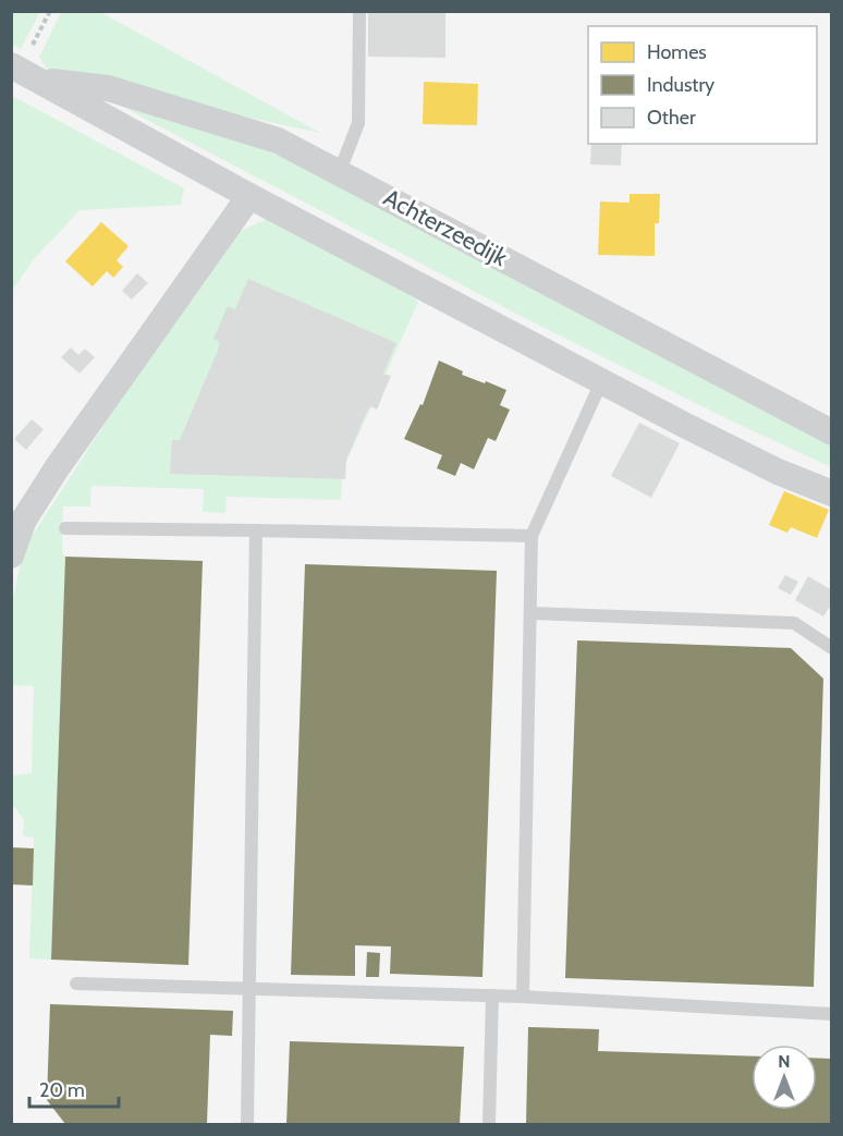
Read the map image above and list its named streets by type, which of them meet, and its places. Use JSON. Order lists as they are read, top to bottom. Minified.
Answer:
{"streets":{"street":["Achterzeedijk"]},"legend":["Homes","Industry","Other"],"scale_bar":"20 m","north":"top"}
